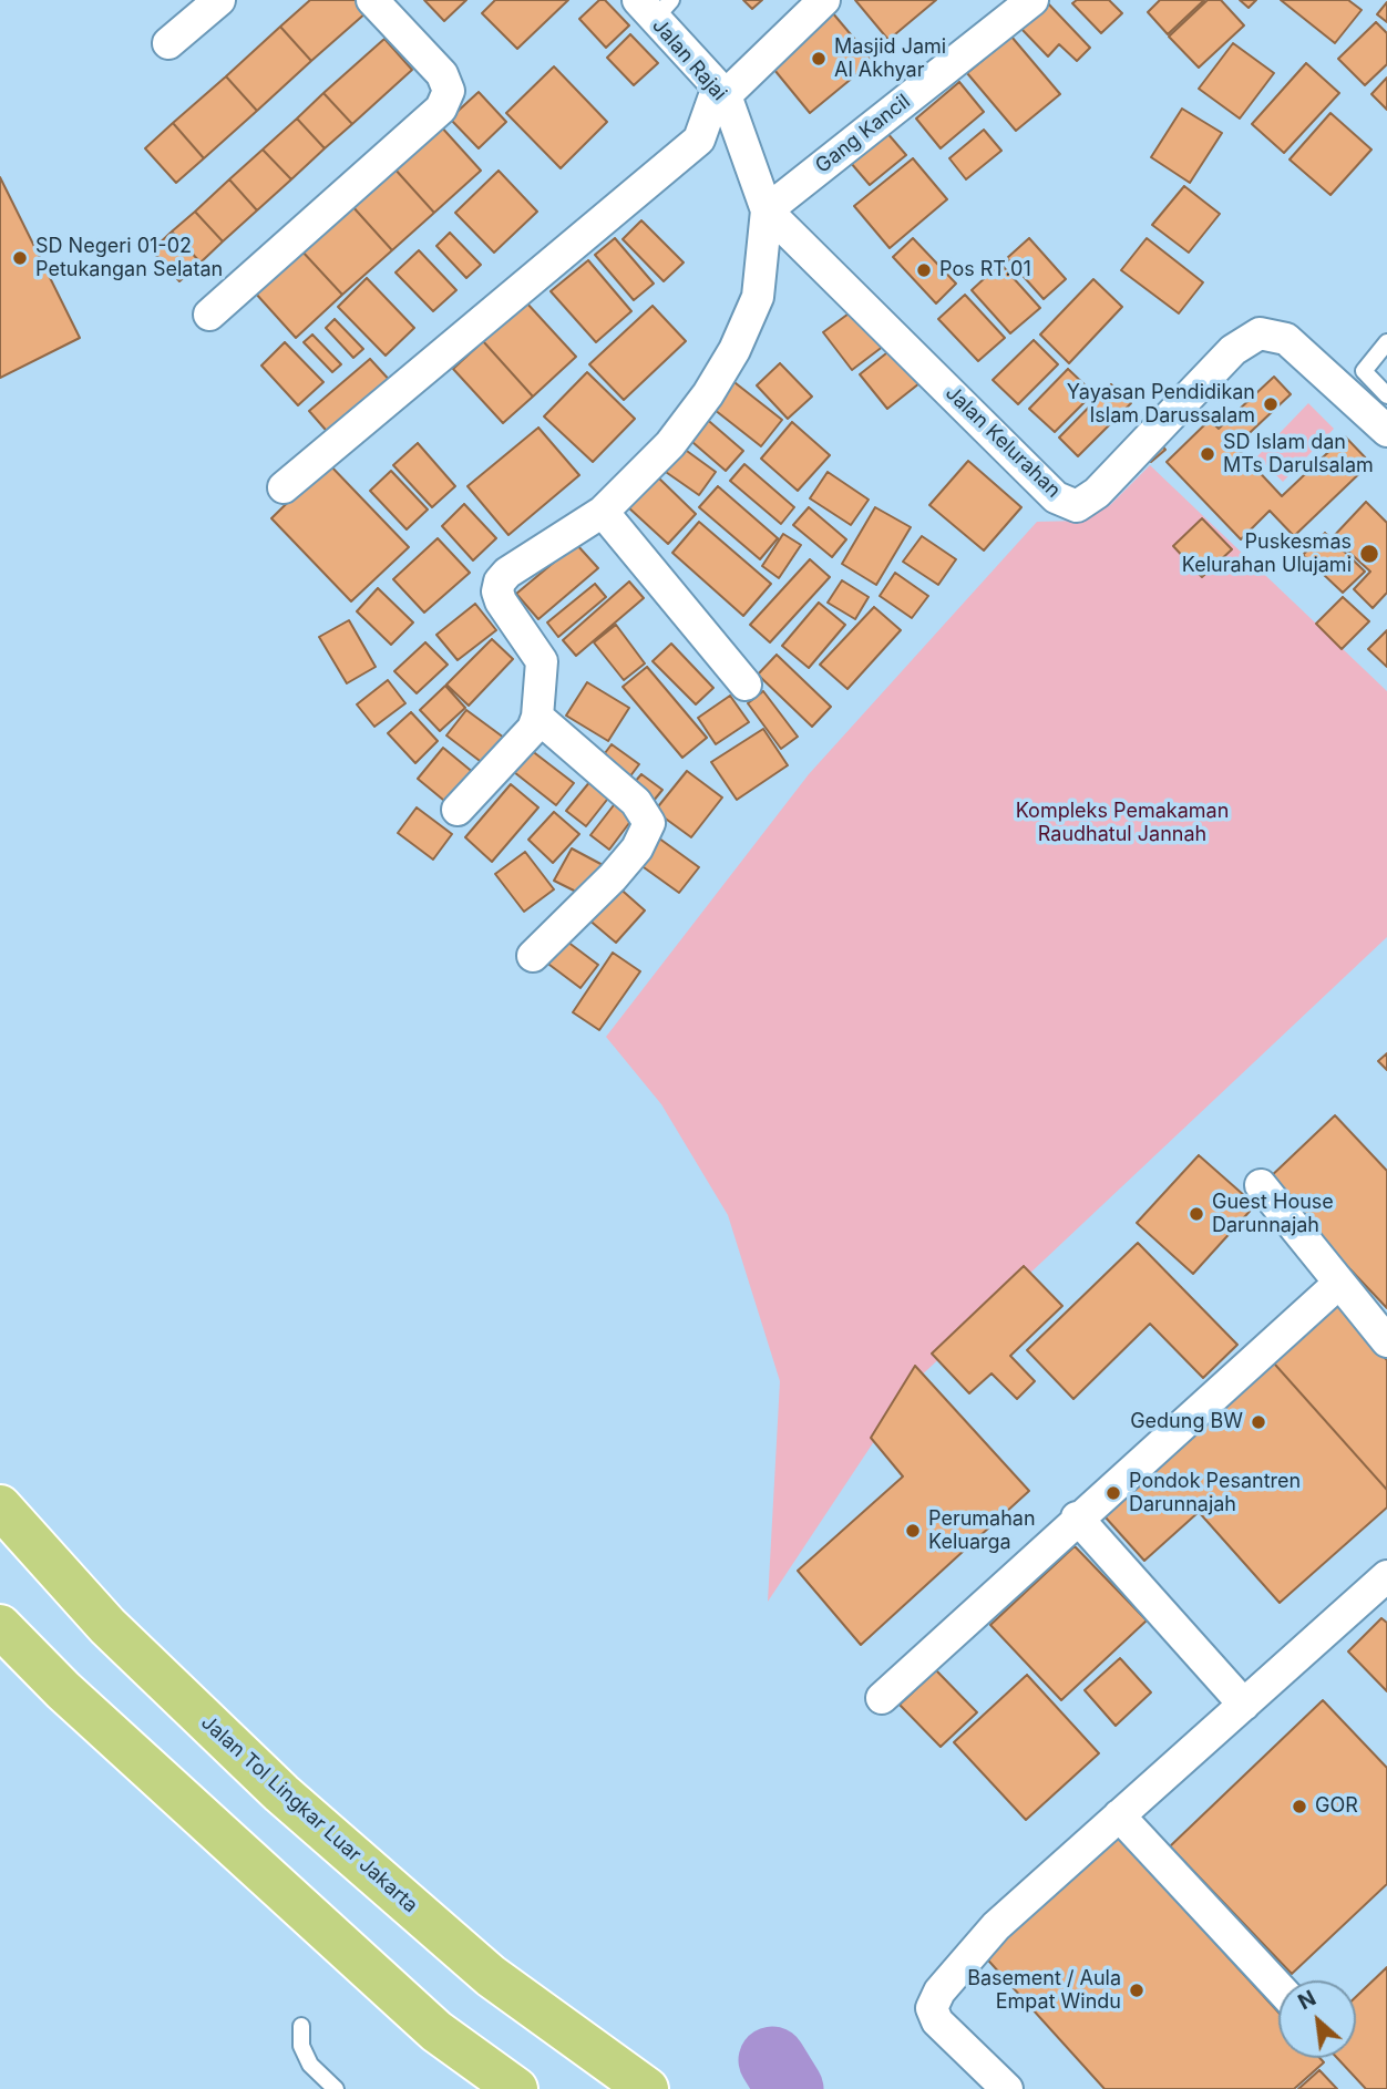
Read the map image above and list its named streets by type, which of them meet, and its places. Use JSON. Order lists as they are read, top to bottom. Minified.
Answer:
{"streets":{"highway":["Jalan Tol Lingkar Luar Jakarta"],"street":["Jalan Rajai","Gang Kancil","Jalan Kelurahan"]},"crossings":[["Jalan Rajai","Gang Kancil"],["Jalan Rajai","Jalan Kelurahan"],["Gang Kancil","Jalan Kelurahan"]],"parks":["Kompleks Pemakaman Raudhatul Jannah"],"places":["Masjid Jami Al Akhyar","SD Negeri 01-02 Petukangan Selatan","Pos RT.01","Yayasan Pendidikan Islam Darussalam","SD Islam dan MTs Darulsalam","Puskesmas Kelurahan Ulujami","Guest House Darunnajah","Gedung BW","Pondok Pesantren Darunnajah","Perumahan Keluarga","GOR","Basement / Aula Empat Windu"],"north":"top left"}
